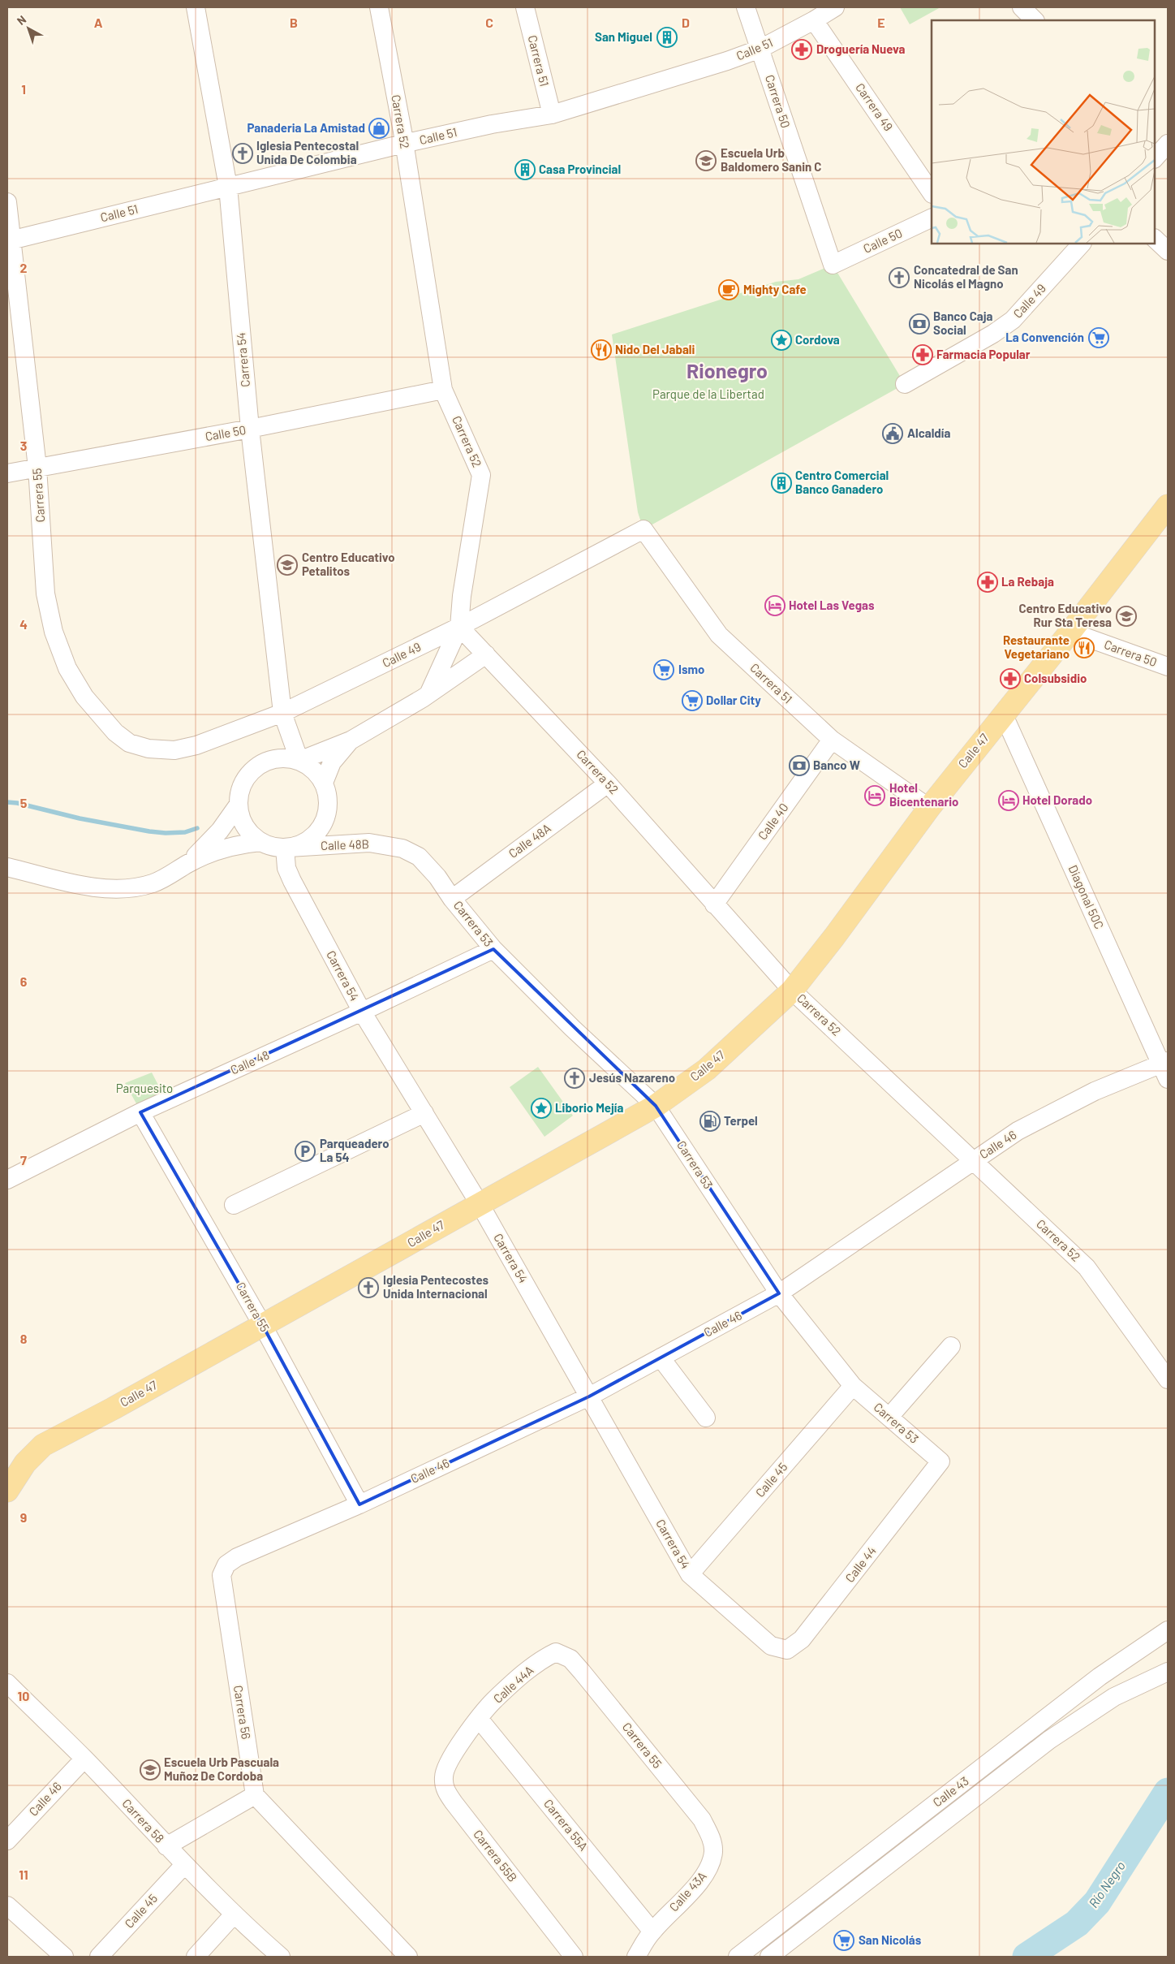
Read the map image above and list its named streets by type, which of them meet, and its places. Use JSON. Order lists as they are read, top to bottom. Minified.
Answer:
{"streets":{"main road":["Calle 47"],"street":["Calle 51","Carrera 51","Carrera 50","Carrera 49","Carrera 52","Calle 50","Calle 49","Carrera 54","Carrera 55","Calle 40","Calle 48A","Calle 48B","Diagonal 50C","Carrera 53","Calle 48","Calle 46","Calle 45","Calle 44","Calle 44A","Carrera 56","Calle 43","Carrera 58","Carrera 55A","Carrera 55B","Calle 43A"]},"crossings":[["Calle 51","Carrera 51"],["Calle 51","Carrera 50"],["Calle 51","Carrera 49"],["Calle 51","Carrera 52"],["Calle 51","Carrera 54"],["Calle 51","Carrera 55"],["Carrera 51","Calle 49"],["Carrera 51","Calle 47"],["Carrera 51","Calle 40"],["Carrera 50","Calle 50"],["Carrera 50","Calle 47"],["Carrera 52","Calle 50"],["Carrera 52","Calle 49"],["Carrera 52","Calle 47"],["Carrera 52","Calle 40"],["Carrera 52","Calle 48A"],["Carrera 52","Calle 46"],["Calle 50","Carrera 54"],["Calle 50","Carrera 55"],["Calle 49","Carrera 54"],["Calle 49","Carrera 55"],["Carrera 54","Calle 47"],["Carrera 54","Calle 48B"],["Carrera 54","Calle 48"],["Carrera 54","Calle 46"],["Carrera 54","Calle 45"],["Carrera 54","Calle 44"],["Carrera 55","Calle 47"],["Carrera 55","Calle 48"],["Carrera 55","Calle 46"],["Carrera 55","Calle 44A"],["Carrera 55","Calle 43A"],["Calle 47","Diagonal 50C"],["Calle 47","Carrera 53"],["Calle 48A","Carrera 53"],["Calle 48B","Carrera 53"],["Diagonal 50C","Calle 46"],["Carrera 53","Calle 48"],["Carrera 53","Calle 46"],["Carrera 53","Calle 45"],["Carrera 53","Calle 44"],["Calle 46","Carrera 56"],["Calle 46","Carrera 58"],["Calle 45","Carrera 58"],["Calle 44A","Carrera 55A"],["Calle 44A","Carrera 55B"],["Carrera 55A","Calle 43A"]],"districts":["Rionegro"],"water":["Río Negro"],"parks":["Parque de la Libertad","Parquesito"],"places":{"building":["San Miguel","Casa Provincial","Centro Comercial Banco Ganadero"],"pharmacy":["Droguería Nueva","Farmacia Popular","La Rebaja","Colsubsidio"],"shop":["Panaderia La Amistad"],"church":["Iglesia Pentecostal Unida De Colombia","Concatedral de San Nicolás el Magno","Jesús Nazareno","Iglesia Pentecostes Unida Internacional"],"school or university":["Escuela Urb Baldomero Sanin C","Centro Educativo Petalitos","Centro Educativo Rur Sta Teresa","Escuela Urb Pascuala Muñoz De Cordoba"],"cafe":["Mighty Cafe"],"bank":["Banco Caja Social","Banco W"],"supermarket":["La Convención","Ismo","Dollar City","San Nicolás"],"place":["Cordova","Liborio Mejía"],"restaurant":["Nido Del Jabali","Restaurante Vegetariano"],"public building":["Alcaldía"],"hotel":["Hotel Las Vegas","Hotel Bicentenario","Hotel Dorado"],"fuel station":["Terpel"],"parking":["Parqueadero La 54"]},"north":"top left","grid":{"columns":["A","B","C","D","E"],"rows":["1","2","3","4","5","6","7","8","9","10","11"]}}
